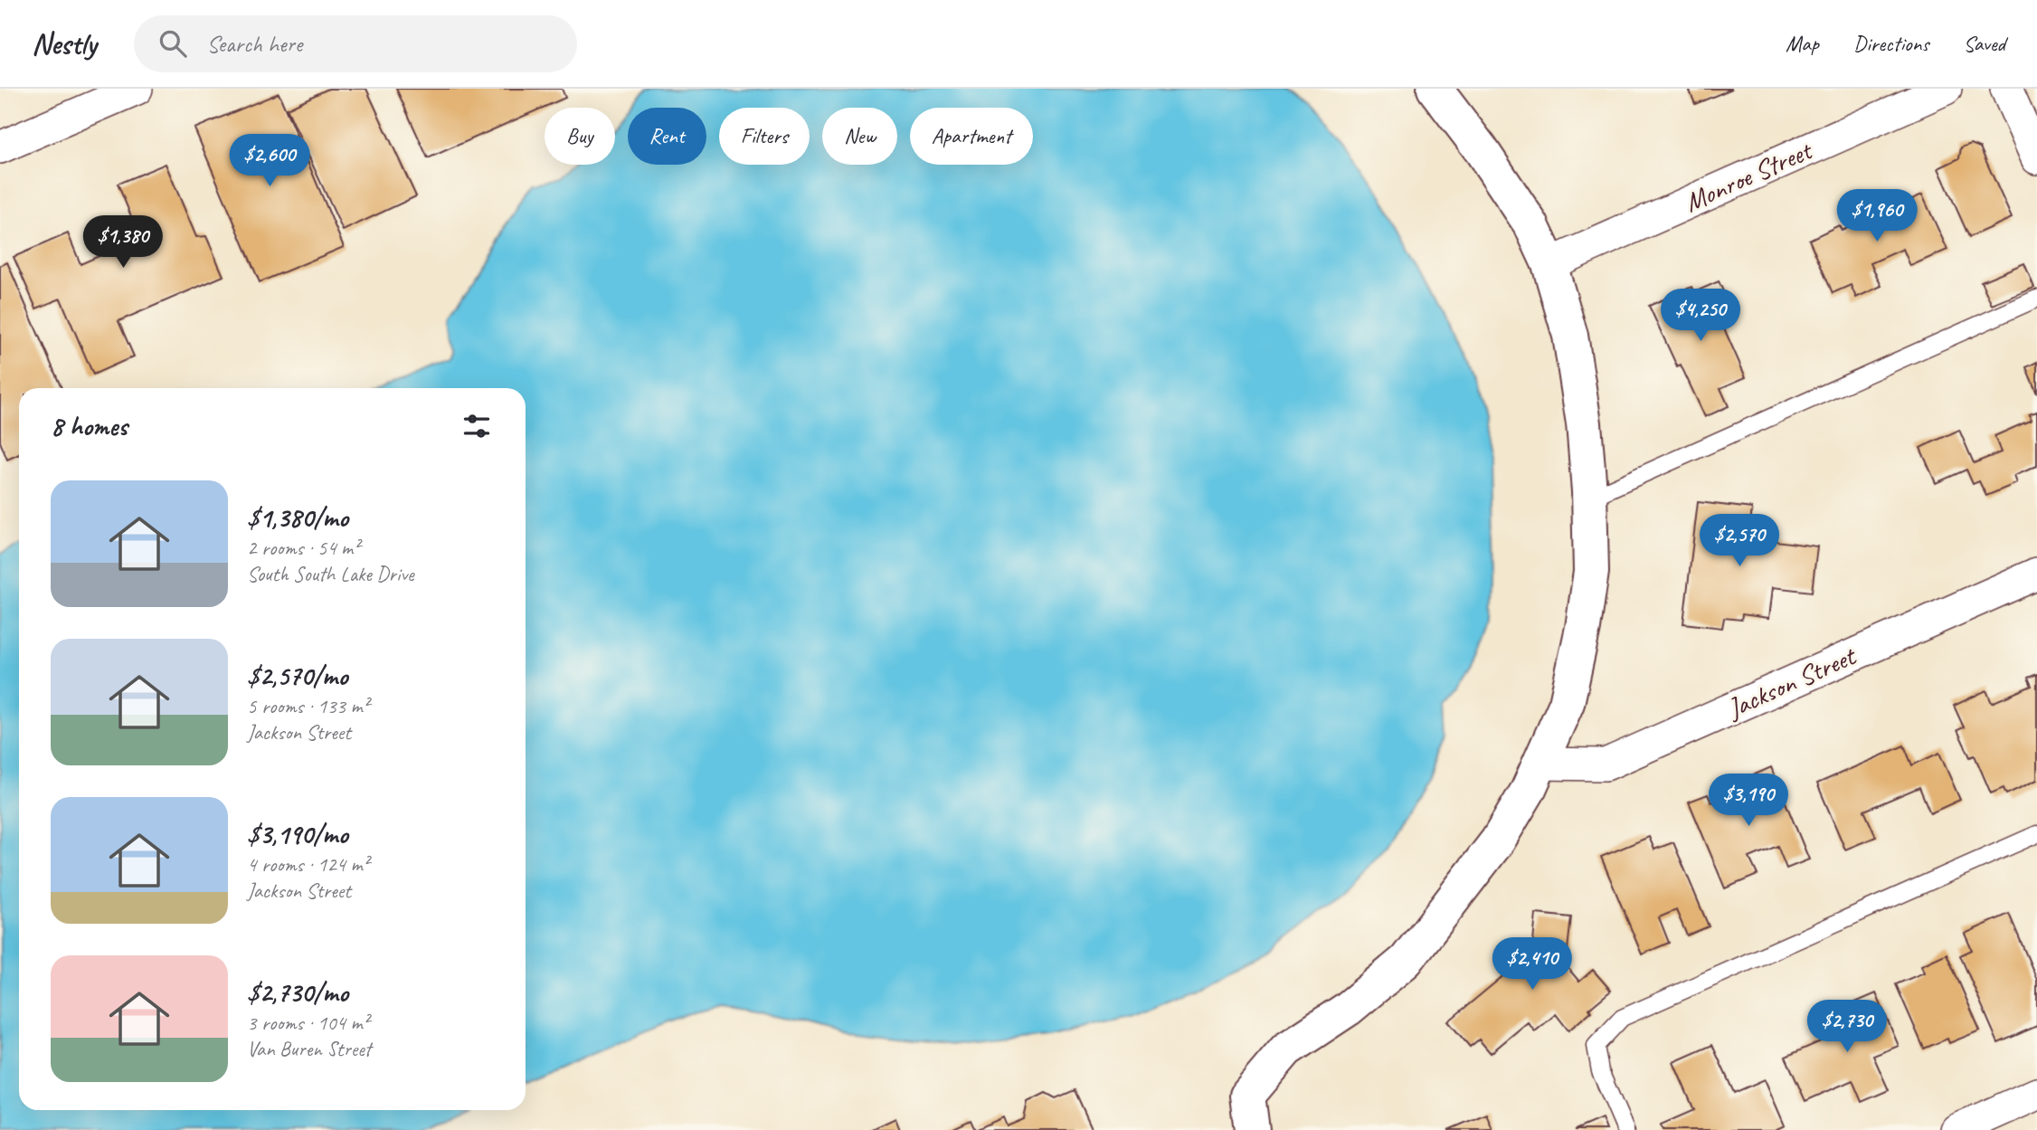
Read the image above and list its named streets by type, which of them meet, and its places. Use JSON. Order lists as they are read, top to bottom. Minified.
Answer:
{"streets":{"street":["Monroe Street","Jackson Street"]},"page":{"header":"Nestly","search":"Search here","nav":["Map","Directions","Saved"],"chip":["Buy","Rent","Filters","New","Apartment"],"price":["$2,600","$1,960","$1,380","$4,250","$2,570","$3,190","$2,410","$2,730"],"heading":"8 homes","list":[{"name":"$1,380/mo","note":"2 rooms · 54 m² · South South Lake Drive"},{"name":"$2,570/mo","note":"5 rooms · 133 m² · Jackson Street"},{"name":"$3,190/mo","note":"4 rooms · 124 m² · Jackson Street"},{"name":"$2,730/mo","note":"3 rooms · 104 m² · Van Buren Street"}]}}
